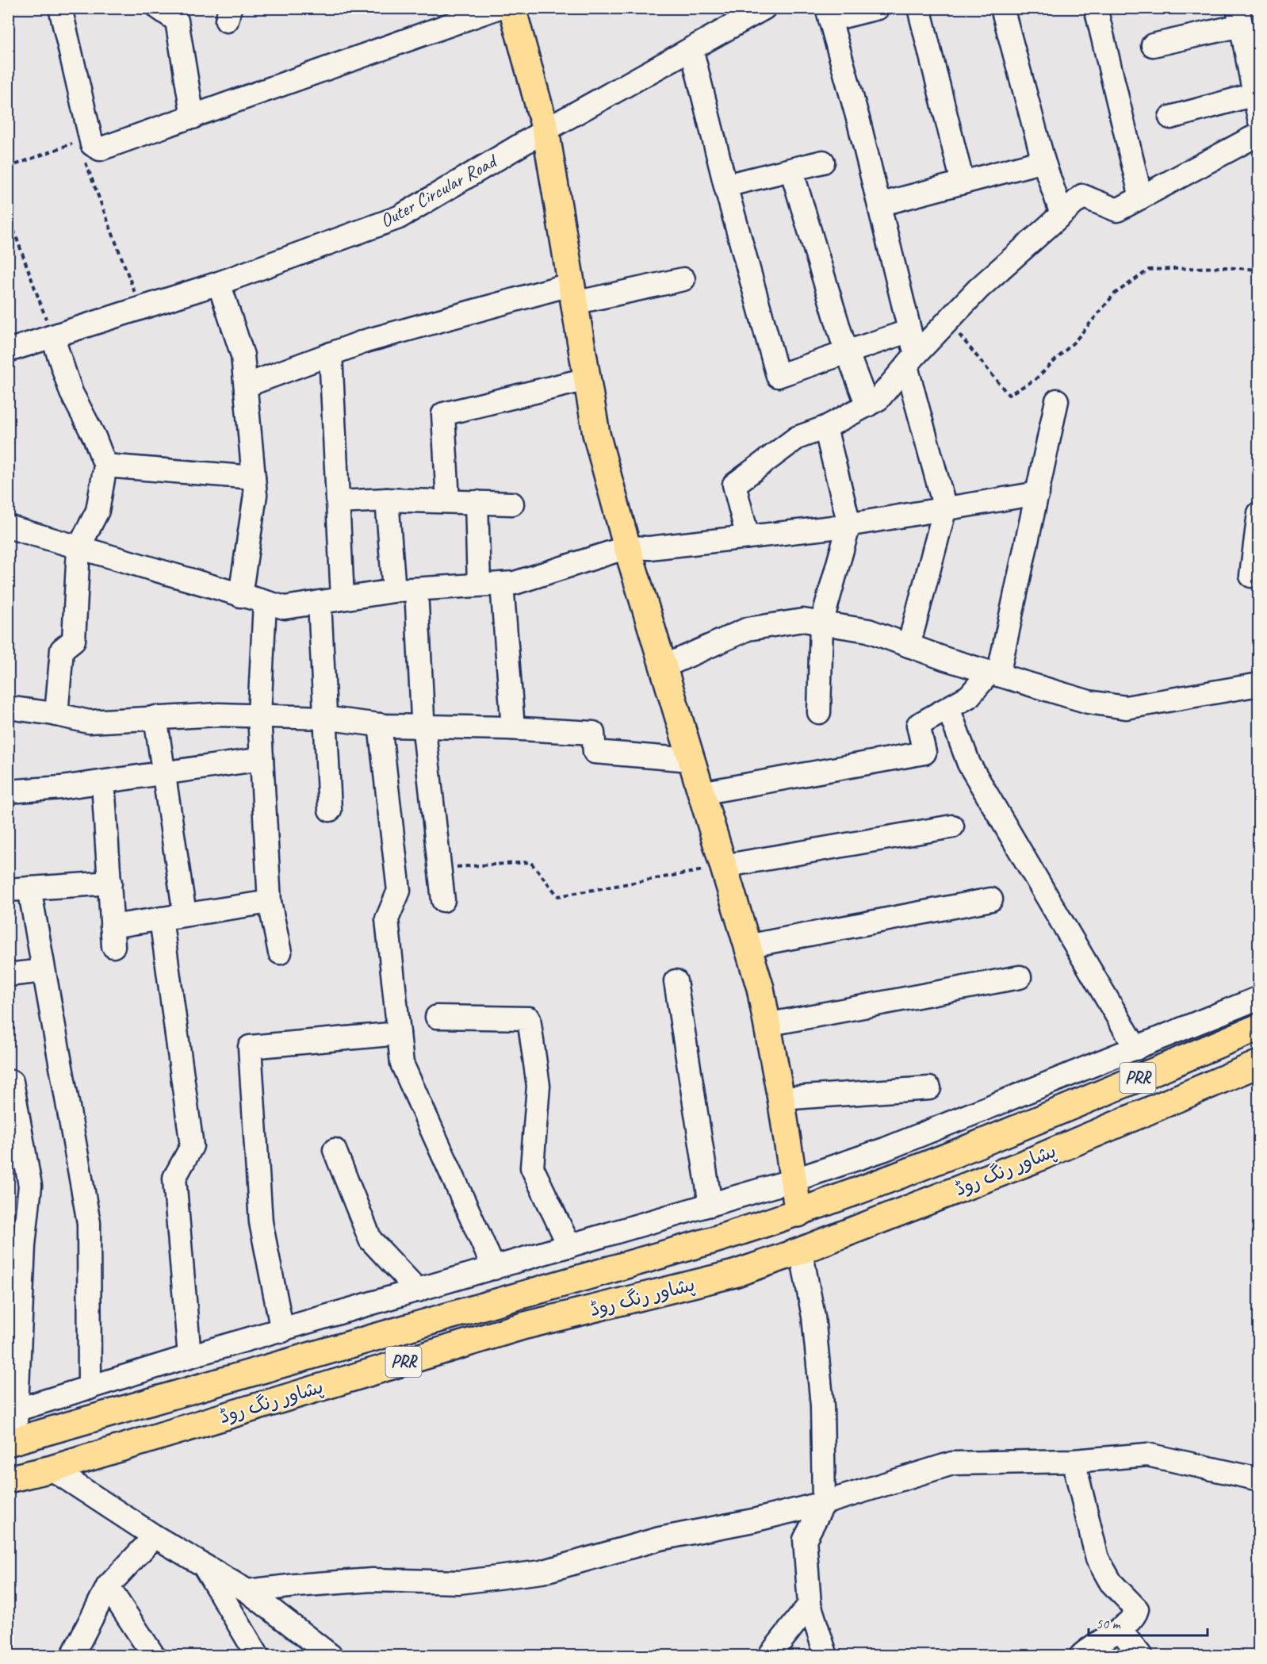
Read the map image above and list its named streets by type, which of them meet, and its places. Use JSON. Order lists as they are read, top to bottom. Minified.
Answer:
{"streets":{"main road":["PRR","پشاور رنگ روڈ"],"street":["Outer Circular Road"]},"scale_bar":"50 m"}
